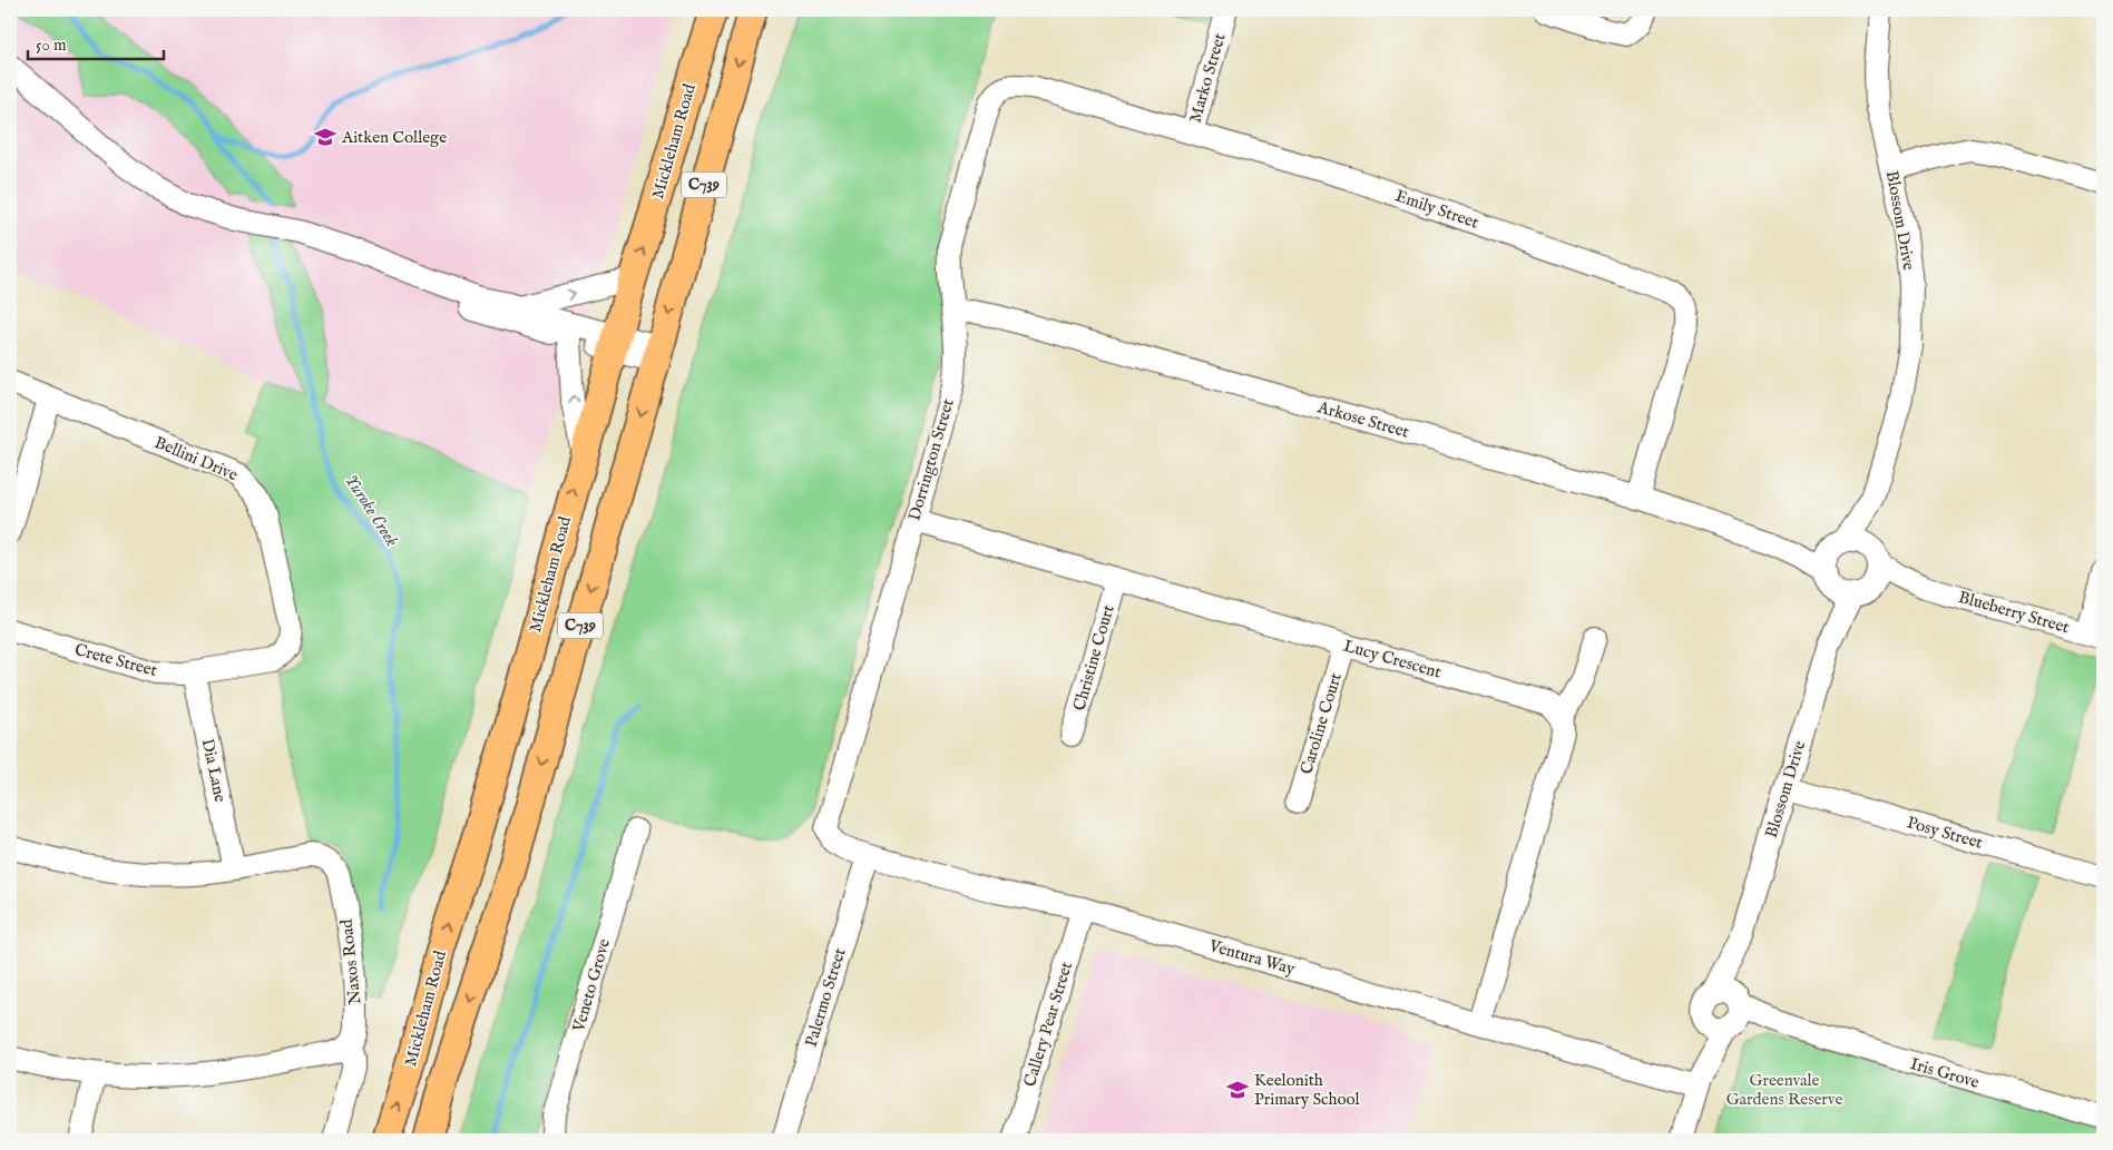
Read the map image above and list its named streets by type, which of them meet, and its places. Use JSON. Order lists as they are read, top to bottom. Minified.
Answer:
{"streets":{"main road":["Mickleham Road","C739"],"street":["Marko Street","Emily Street","Blossom Drive","Arkose Street","Bellini Drive","Dorrington Street","Blueberry Street","Christine Court","Lucy Crescent","Crete Street","Caroline Court","Dia Lane","Posy Street","Ventura Way","Naxos Road","Veneto Grove","Palermo Street","Callery Pear Street","Iris Grove"]},"crossings":[["Marko Street","Emily Street"],["Emily Street","Arkose Street"],["Emily Street","Dorrington Street"],["Blossom Drive","Arkose Street"],["Blossom Drive","Blueberry Street"],["Blossom Drive","Posy Street"],["Blossom Drive","Ventura Way"],["Blossom Drive","Iris Grove"],["Arkose Street","Dorrington Street"],["Arkose Street","Blueberry Street"],["Bellini Drive","Crete Street"],["Dorrington Street","Lucy Crescent"],["Dorrington Street","Ventura Way"],["Christine Court","Lucy Crescent"],["Lucy Crescent","Caroline Court"],["Crete Street","Dia Lane"],["Dia Lane","Naxos Road"],["Ventura Way","Palermo Street"],["Ventura Way","Callery Pear Street"]],"water":["Yuroke Creek"],"parks":["Greenvale Gardens Reserve"],"places":{"school or university":["Aitken College","Keelonith Primary School"]},"scale_bar":"50 m"}
